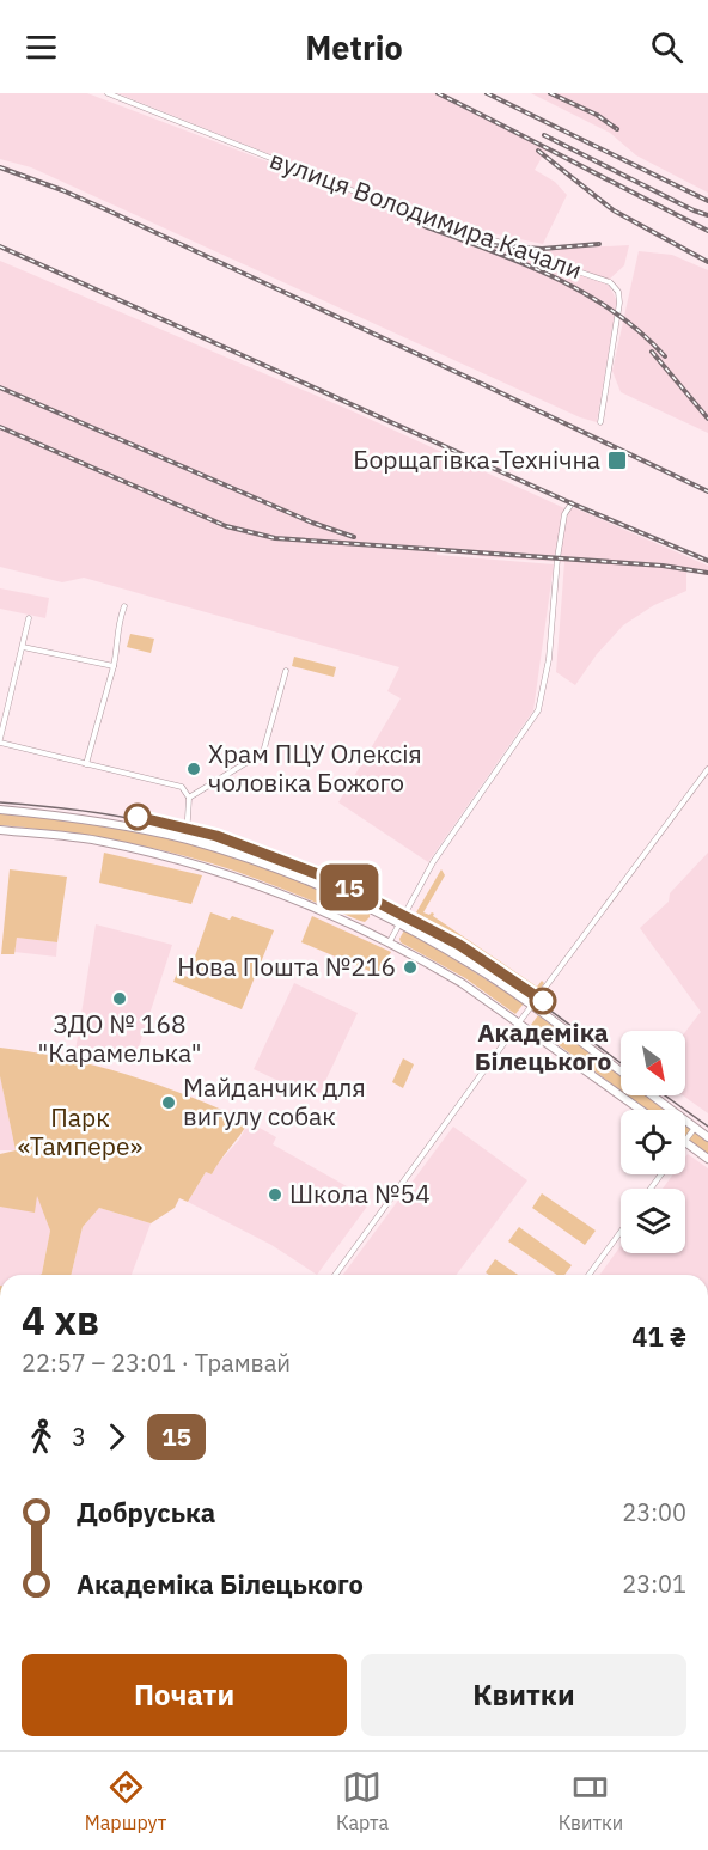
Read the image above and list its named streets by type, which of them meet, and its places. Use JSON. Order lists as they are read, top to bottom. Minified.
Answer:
{"streets":{"street":["вулиця Володимира Качали"]},"parks":["Парк «Тампере»"],"places":{"transit":["Борщагівка-Технічна"],"other":["Храм ПЦУ Олексія чоловіка Божого","Нова Пошта №216","ЗДО № 168 \"Карамелька\"","Академіка Білецького","Майданчик для вигулу собак","Школа №54"]},"lines":["tram line 15"],"north":"bottom right","page":{"header":"Metrio","on_map":"15","heading":["4 хв","22:57 – 23:01 · Трамвай","41 ₴"],"legs":["3","15"],"list":[{"name":"Добруська","value":"23:00"},{"name":"Академіка Білецького","value":"23:01"}],"buttons":["Почати","Квитки"],"tabs":["Маршрут","Карта","Квитки"]}}
